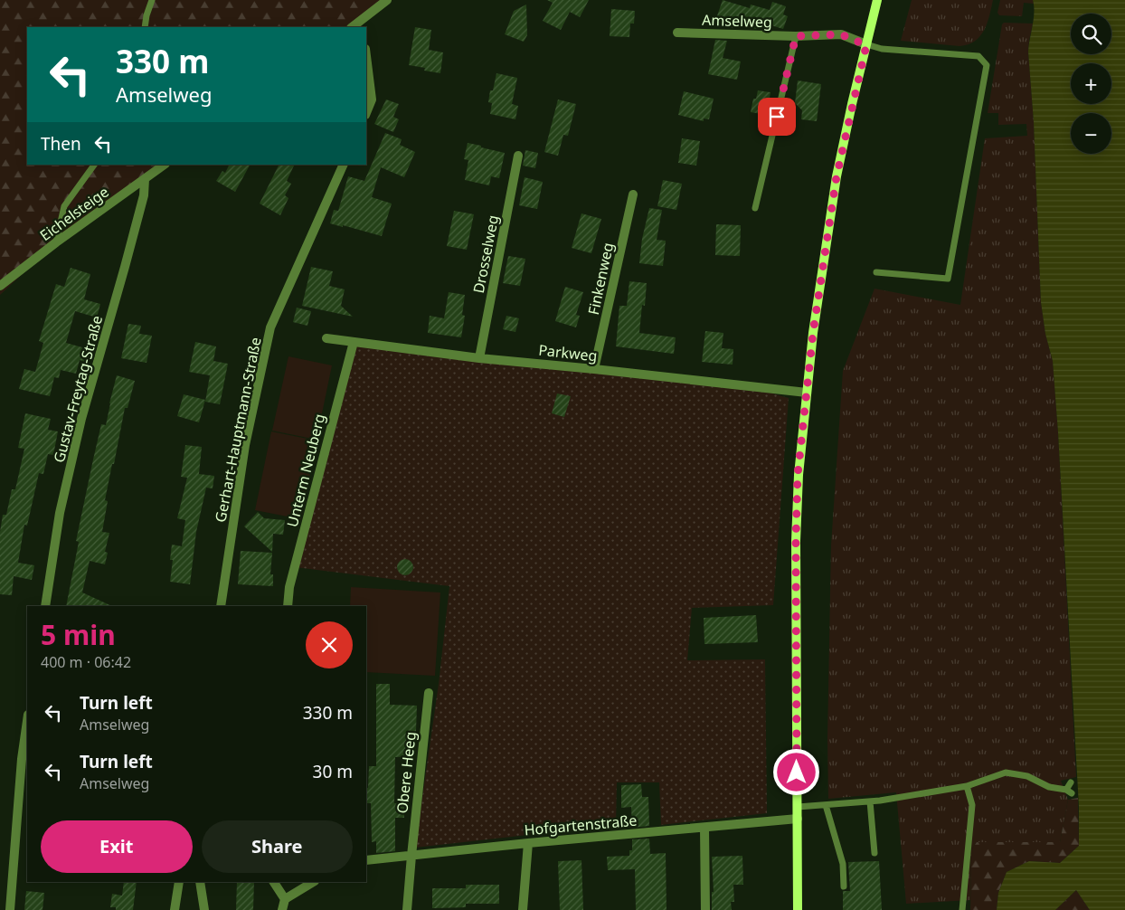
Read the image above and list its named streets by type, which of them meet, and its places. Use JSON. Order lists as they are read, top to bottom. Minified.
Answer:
{"streets":{"street":["Amselweg","Eichelsteige","Drosselweg","Finkenweg","Parkweg","Gustav-Freytag-Straße","Gerhart-Hauptmann-Straße","Unterm Neuberg","Obere Heeg","Hofgartenstraße"]},"crossings":[["Eichelsteige","Gustav-Freytag-Straße"],["Drosselweg","Parkweg"],["Finkenweg","Parkweg"],["Parkweg","Unterm Neuberg"],["Obere Heeg","Hofgartenstraße"]],"page":{"map_buttons":["+","−"],"turn":["330 m","Amselweg"],"then":"Then","heading":["5 min","400 m · 06:42"],"list":[{"name":"Turn left","note":"Amselweg","value":"330 m"},{"name":"Turn left","note":"Amselweg","value":"30 m"}],"buttons":["Exit","Share"]}}
